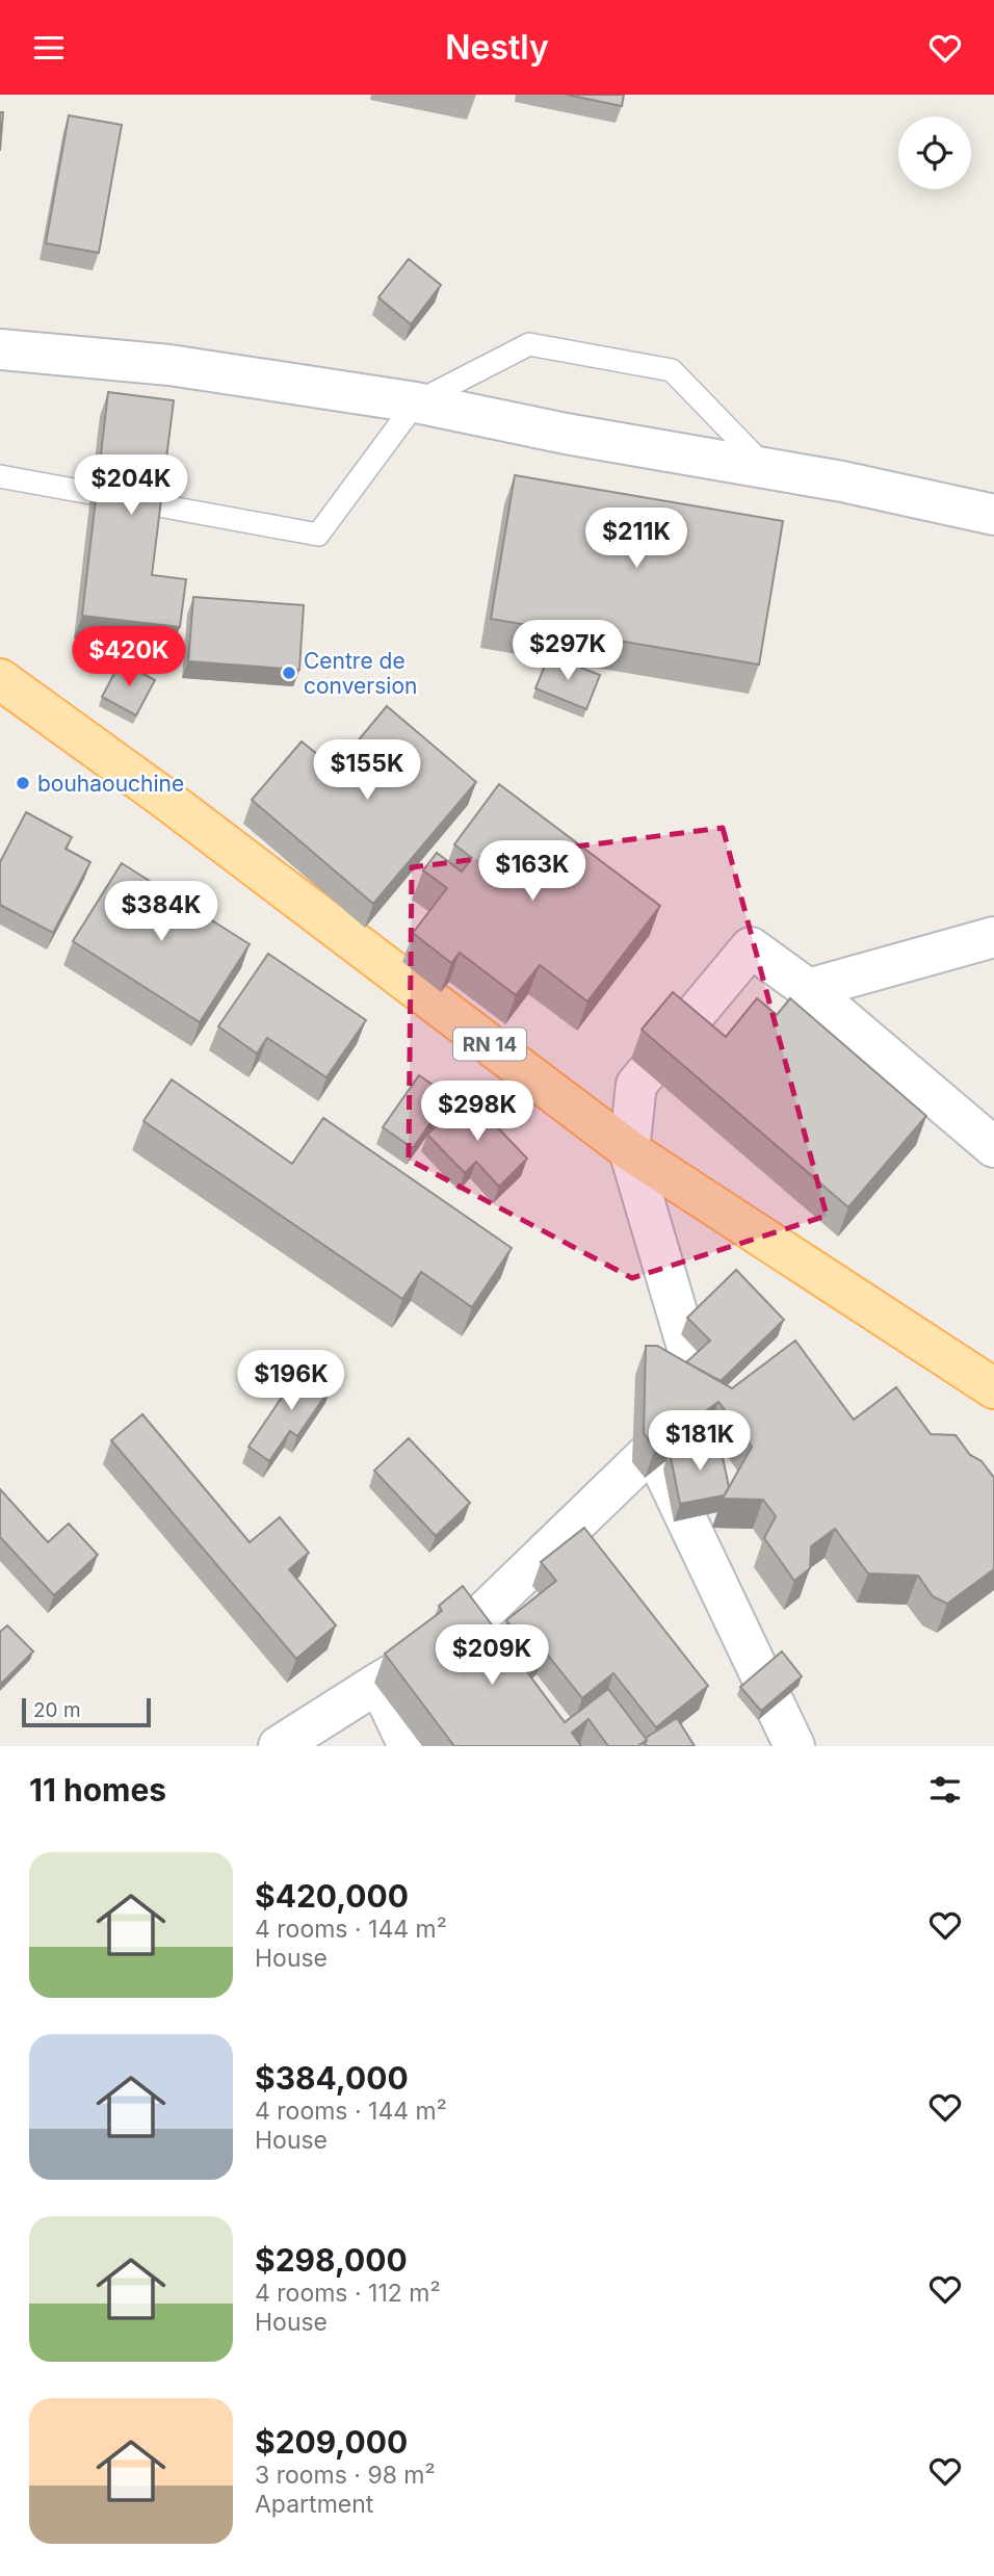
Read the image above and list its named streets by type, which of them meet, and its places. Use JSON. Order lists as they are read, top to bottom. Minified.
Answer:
{"streets":{"main road":["RN 14"]},"places":["Centre de conversion","bouhaouchine"],"scale_bar":"20 m","page":{"header":"Nestly","price":["$204K","$211K","$297K","$420K","$155K","$163K","$384K","$298K","$196K","$181K","$209K"],"scale":"20 m","heading":"11 homes","list":[{"name":"$420,000","note":"4 rooms · 144 m² · House"},{"name":"$384,000","note":"4 rooms · 144 m² · House"},{"name":"$298,000","note":"4 rooms · 112 m² · House"},{"name":"$209,000","note":"3 rooms · 98 m² · Apartment"}]}}
